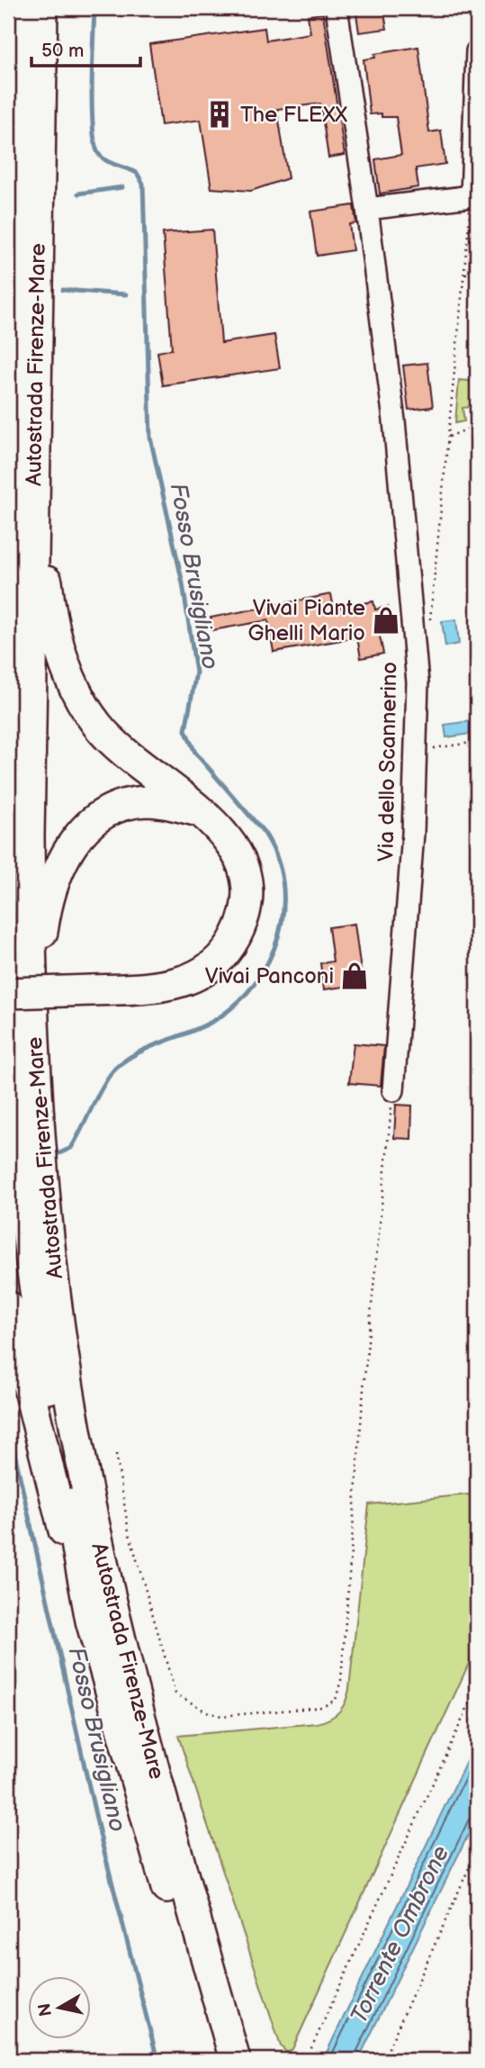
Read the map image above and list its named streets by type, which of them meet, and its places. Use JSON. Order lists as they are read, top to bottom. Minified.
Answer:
{"streets":{"highway":["Autostrada Firenze-Mare"],"street":["Via dello Scannerino"]},"water":["Fosso Brusigliano","Torrente Ombrone"],"places":{"building":["The FLEXX"],"shop":["Vivai Piante Ghelli Mario","Vivai Panconi"]},"scale_bar":"50 m","north":"left"}
